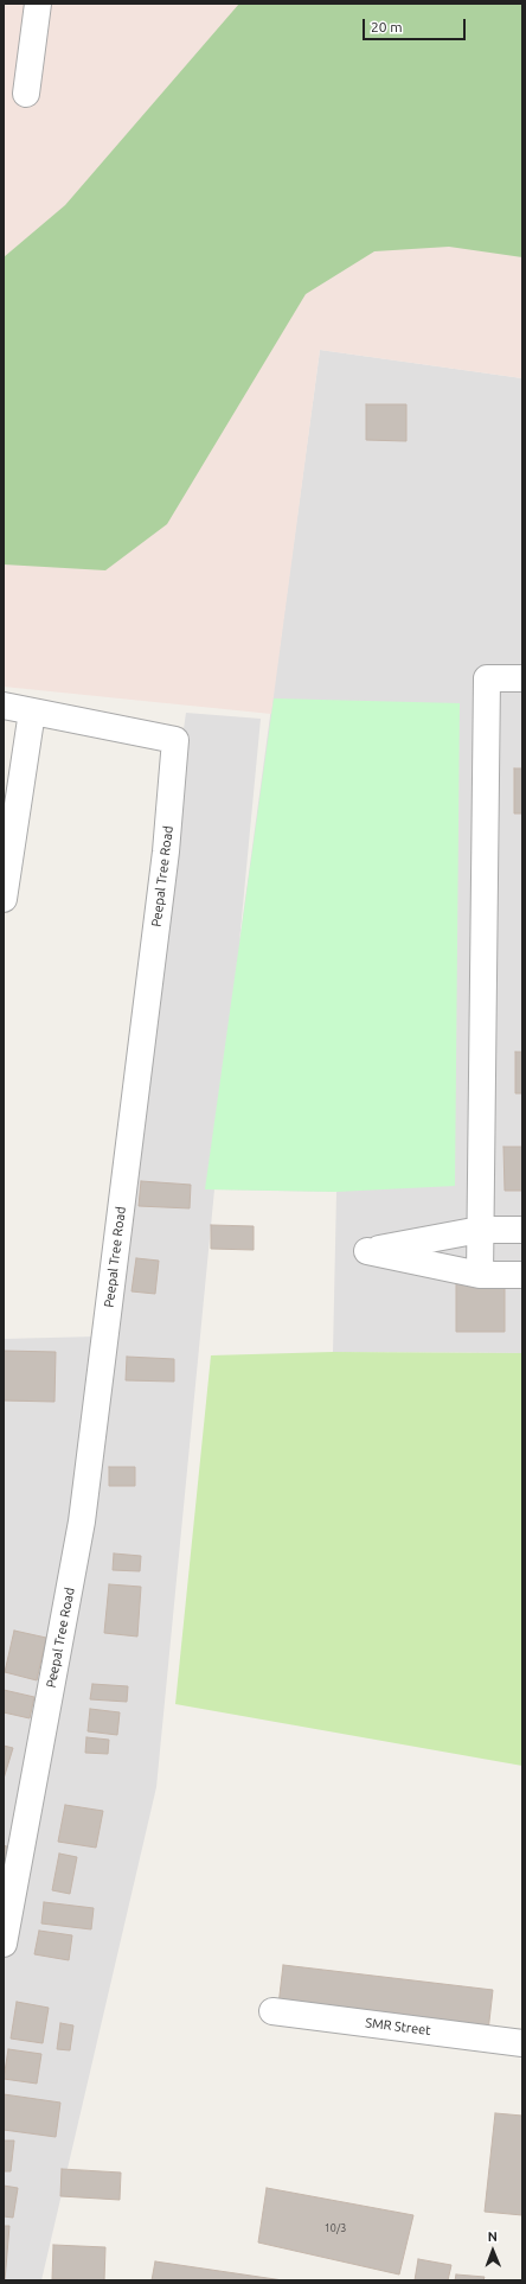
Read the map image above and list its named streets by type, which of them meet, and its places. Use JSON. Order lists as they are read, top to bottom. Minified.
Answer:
{"streets":{"street":["Peepal Tree Road","SMR Street"]},"house_numbers":["10/3"],"scale_bar":"20 m","north":"top"}
